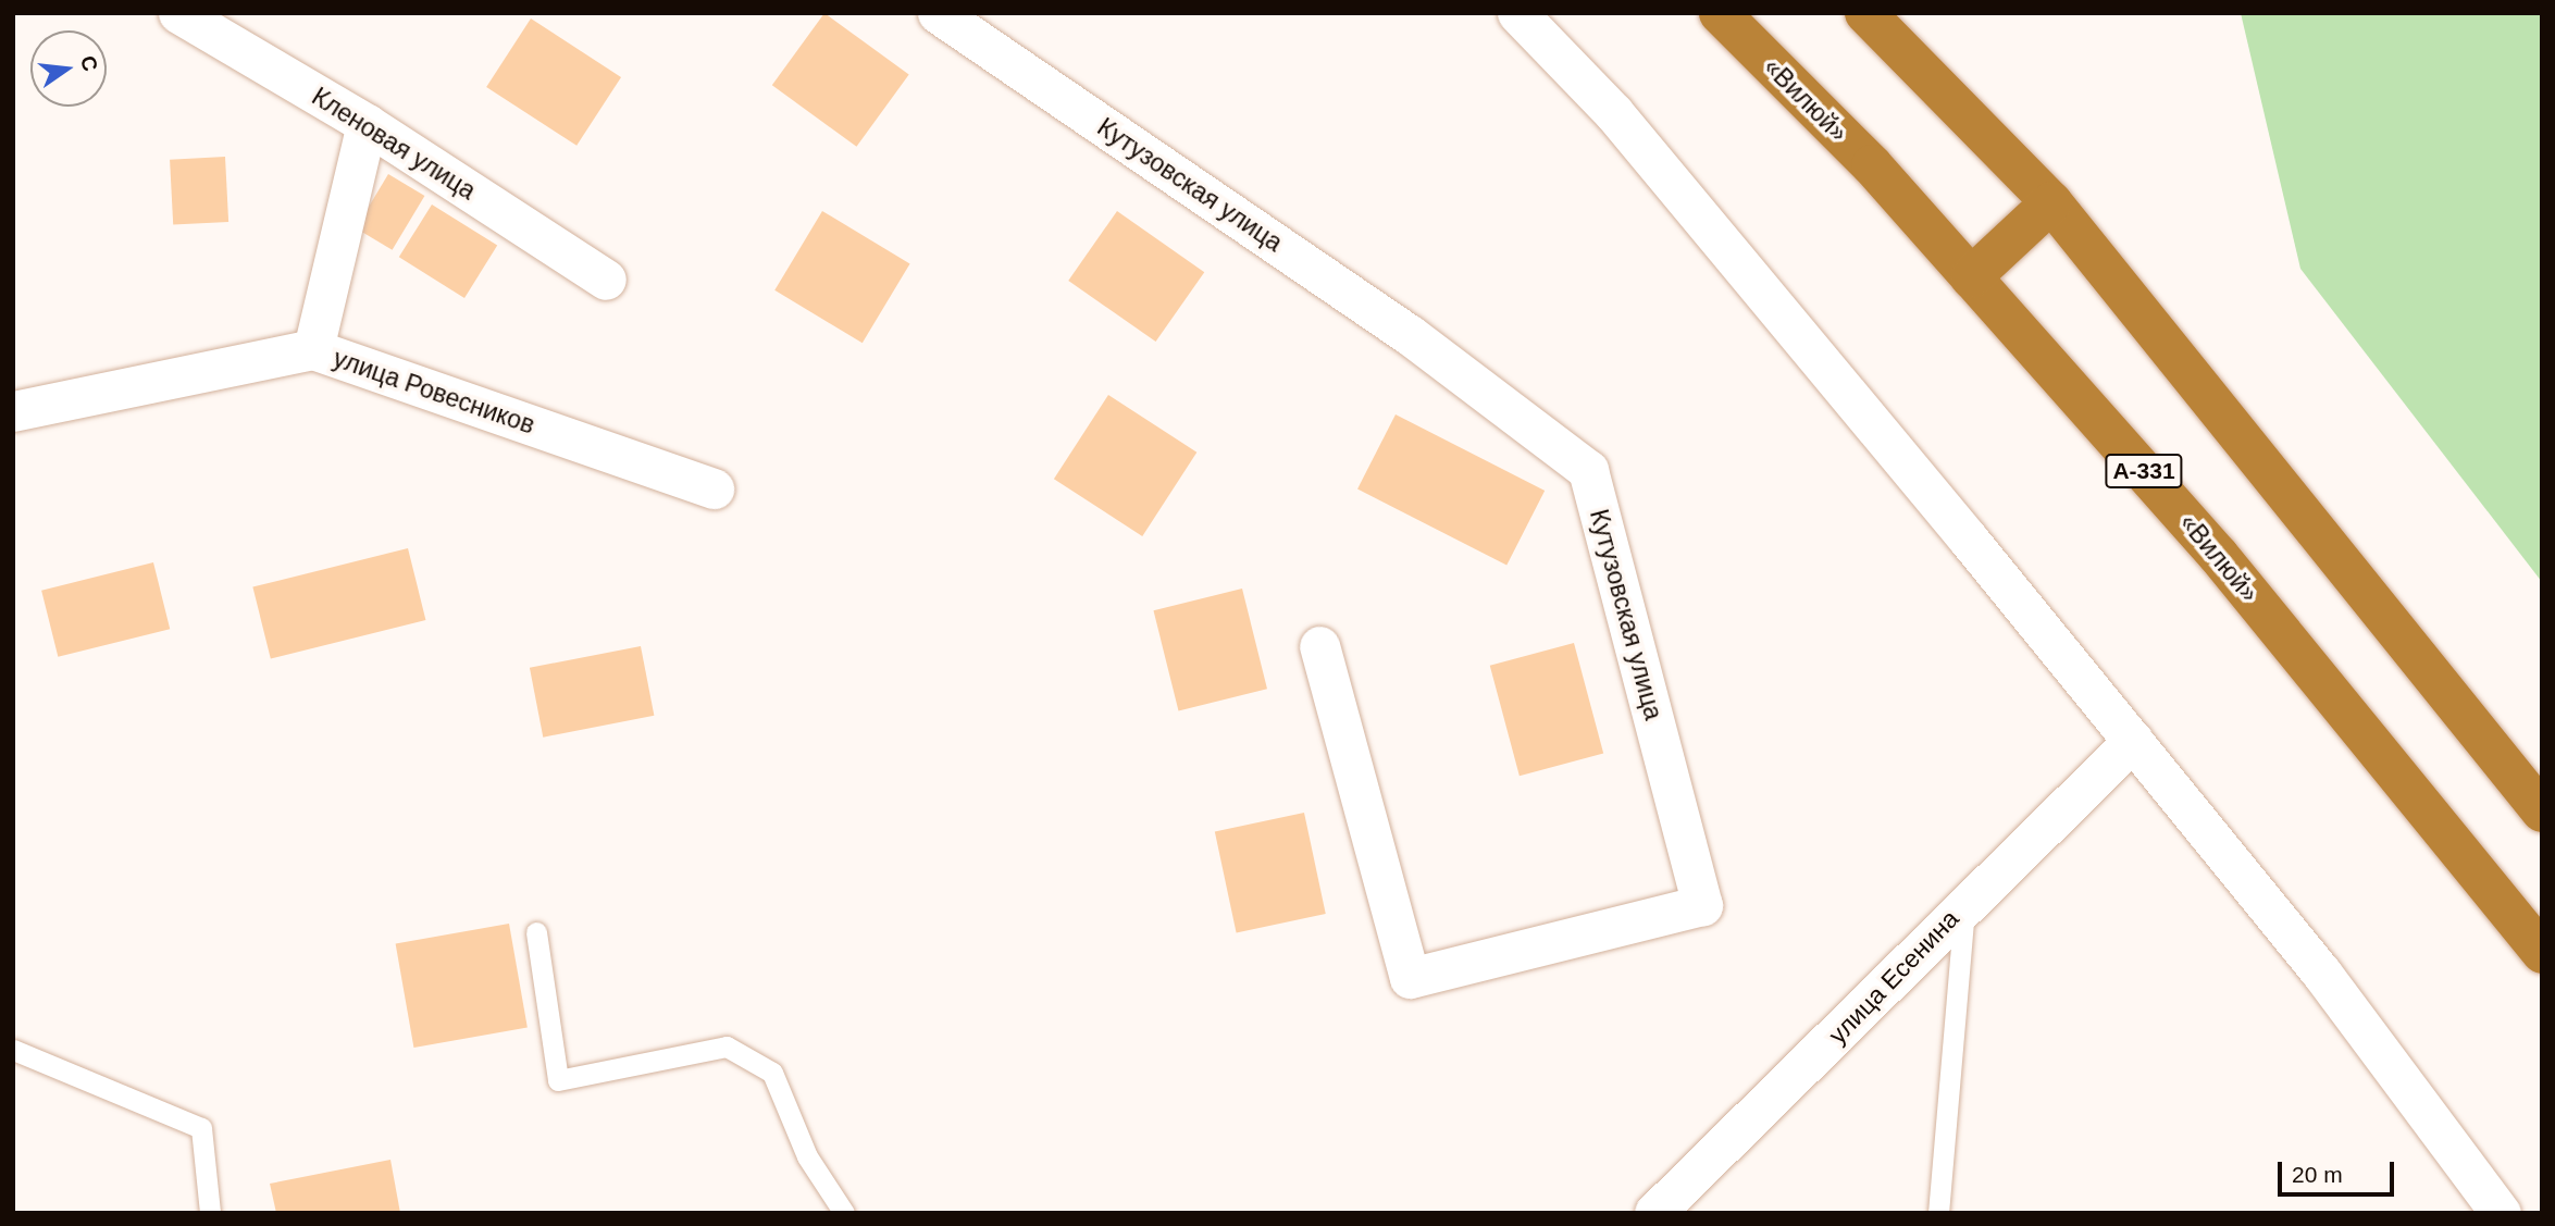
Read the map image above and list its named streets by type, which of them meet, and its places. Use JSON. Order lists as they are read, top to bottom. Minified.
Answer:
{"streets":{"highway":["«Вилюй»","А-331"],"street":["Кленовая улица","Кутузовская улица","улица Ровесников","улица Есенина"]},"scale_bar":"20 m","north":"right"}
